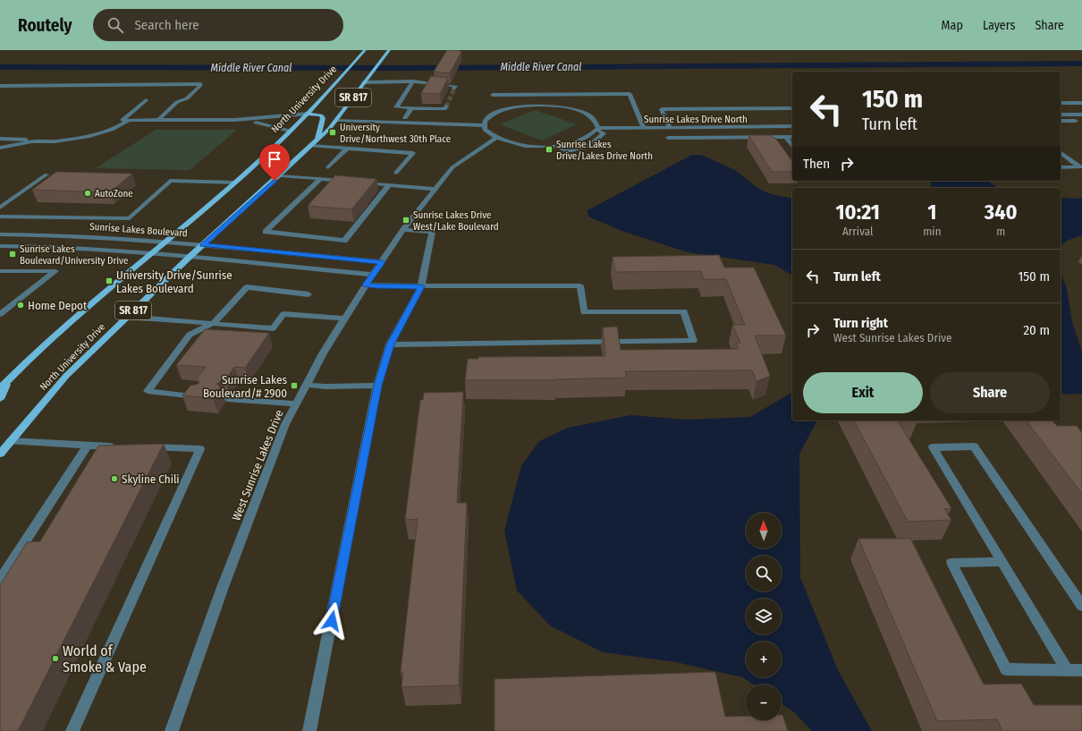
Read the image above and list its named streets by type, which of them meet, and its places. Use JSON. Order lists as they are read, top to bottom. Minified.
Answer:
{"streets":{"main road":["SR 817","North University Drive"],"street":["Sunrise Lakes Drive North","Sunrise Lakes Boulevard","West Sunrise Lakes Drive"]},"crossings":[["North University Drive","Sunrise Lakes Boulevard"],["Sunrise Lakes Boulevard","West Sunrise Lakes Drive"]],"water":["Middle River Canal"],"places":{"transit":["University Drive/Northwest 30th Place","Sunrise Lakes Drive/Lakes Drive North","Sunrise Lakes Drive West/Lake Boulevard","Sunrise Lakes Boulevard/University Drive","University Drive/Sunrise Lakes Boulevard","Sunrise Lakes Boulevard/# 2900"],"other":["AutoZone","Home Depot","Skyline Chili","World of Smoke & Vape"]},"north":"top","page":{"header":"Routely","search":"Search here","nav":["Map","Layers","Share"],"turn":["150 m","Turn left"],"then":"Then","eta":["10:21","Arrival","1","min","340","m"],"list":[{"name":"Turn left","value":"150 m"},{"name":"Turn right","note":"West Sunrise Lakes Drive","value":"20 m"}],"buttons":["Exit","Share"],"map_buttons":["+","−"]}}
